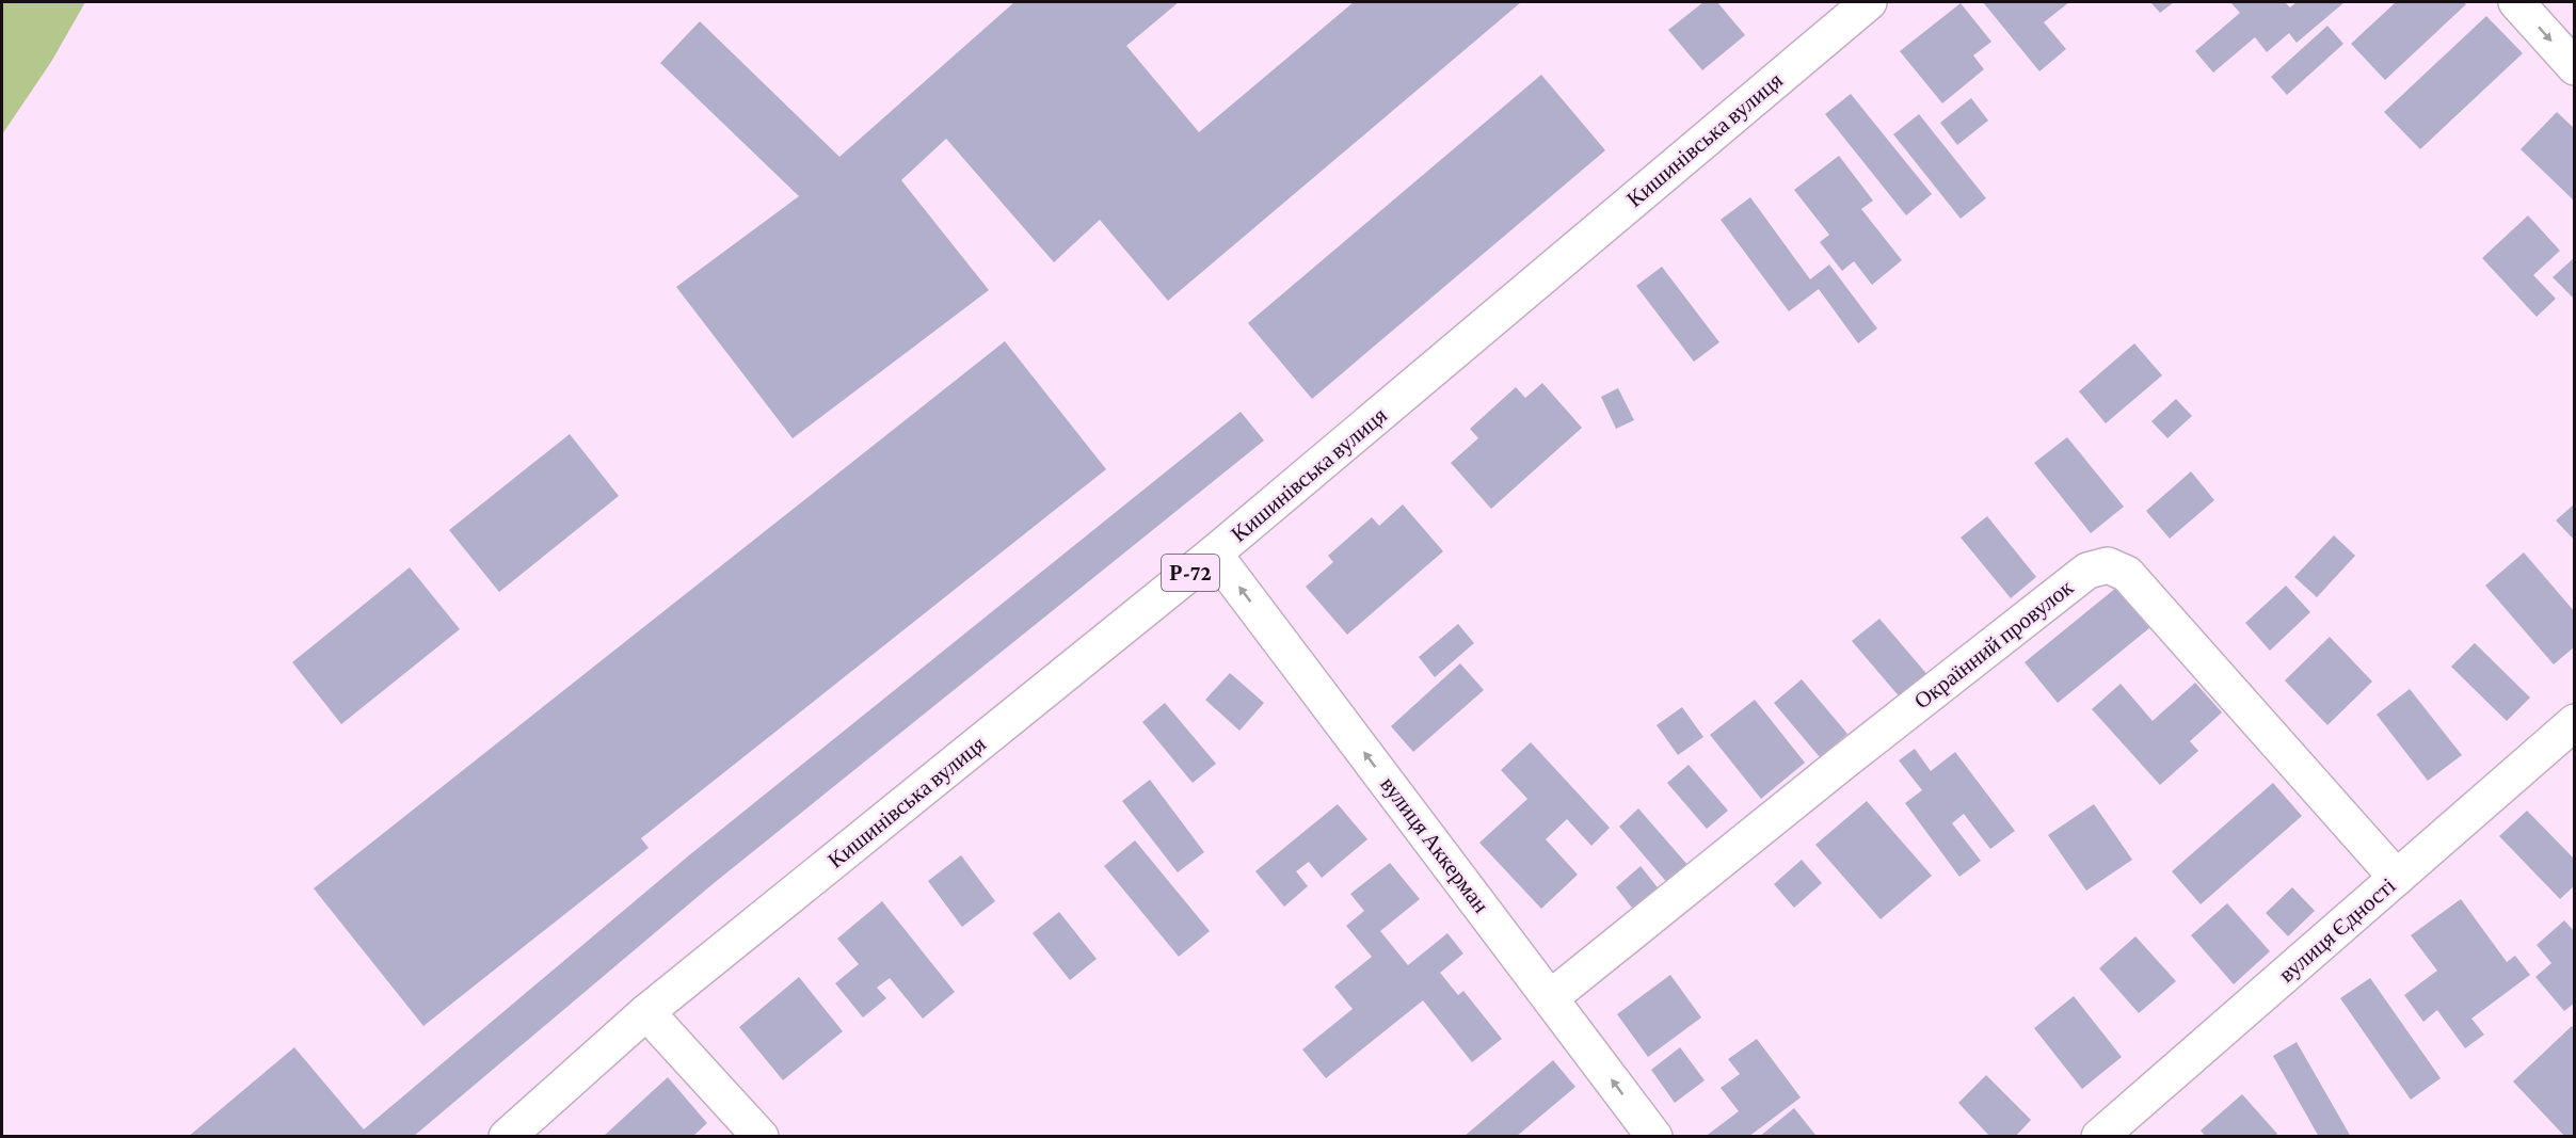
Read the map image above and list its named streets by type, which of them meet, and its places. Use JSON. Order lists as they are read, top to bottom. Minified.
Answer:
{"streets":{"street":["Кишинівська вулиця","Р-72","Окраїнний провулок","вулиця Аккерман","вулиця Єдності"]},"crossings":[["Кишинівська вулиця","вулиця Аккерман"],["Окраїнний провулок","вулиця Аккерман"],["Окраїнний провулок","вулиця Єдності"]],"one_way":["вулиця Аккерман"]}
